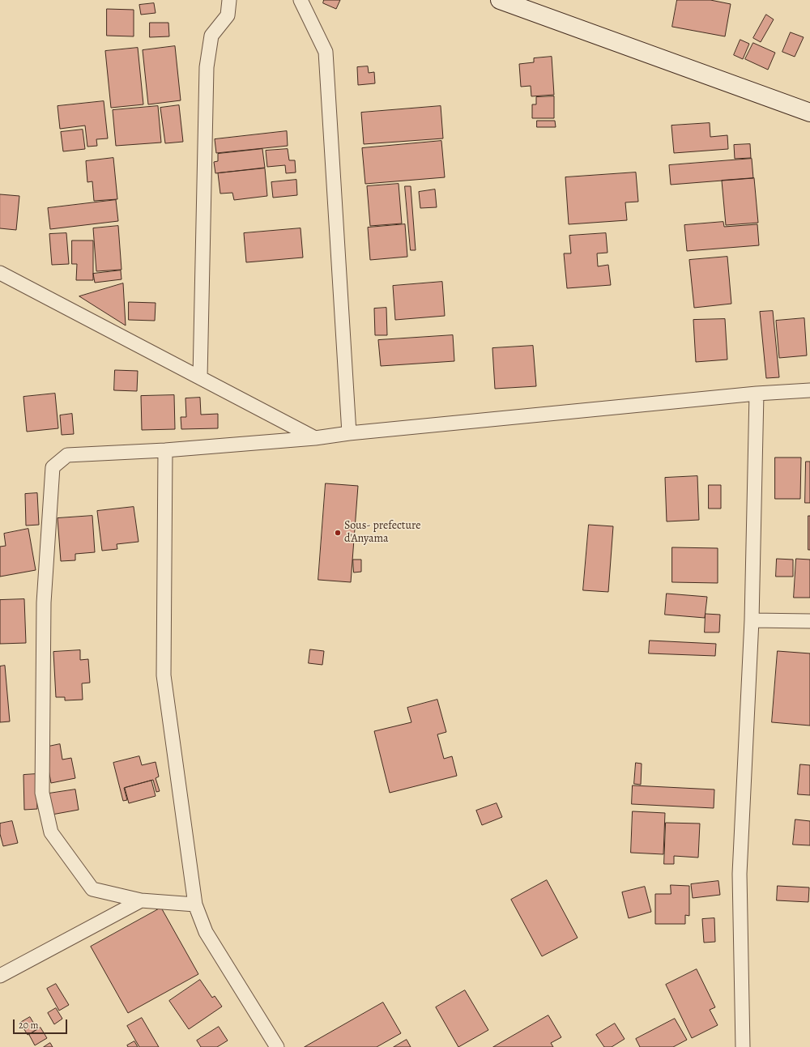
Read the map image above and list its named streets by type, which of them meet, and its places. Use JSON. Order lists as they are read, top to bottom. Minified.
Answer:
{"places":["Sous- prefecture d'Anyama"],"scale_bar":"20 m"}
